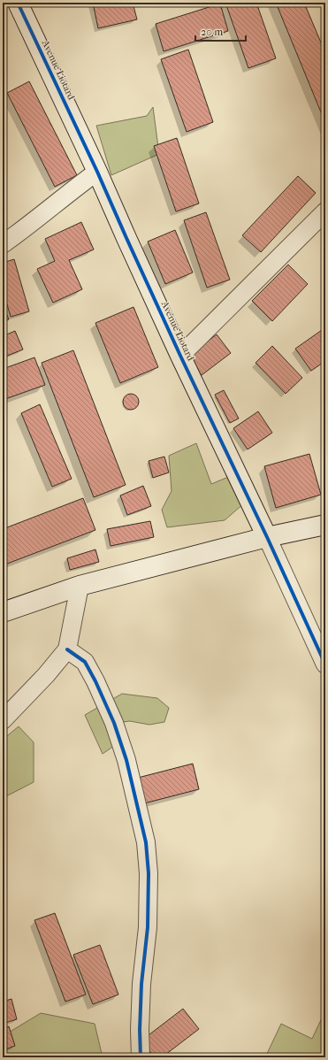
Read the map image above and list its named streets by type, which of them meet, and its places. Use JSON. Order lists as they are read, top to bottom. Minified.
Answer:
{"streets":{"street":["Avenue Liotard"]},"scale_bar":"20 m"}
